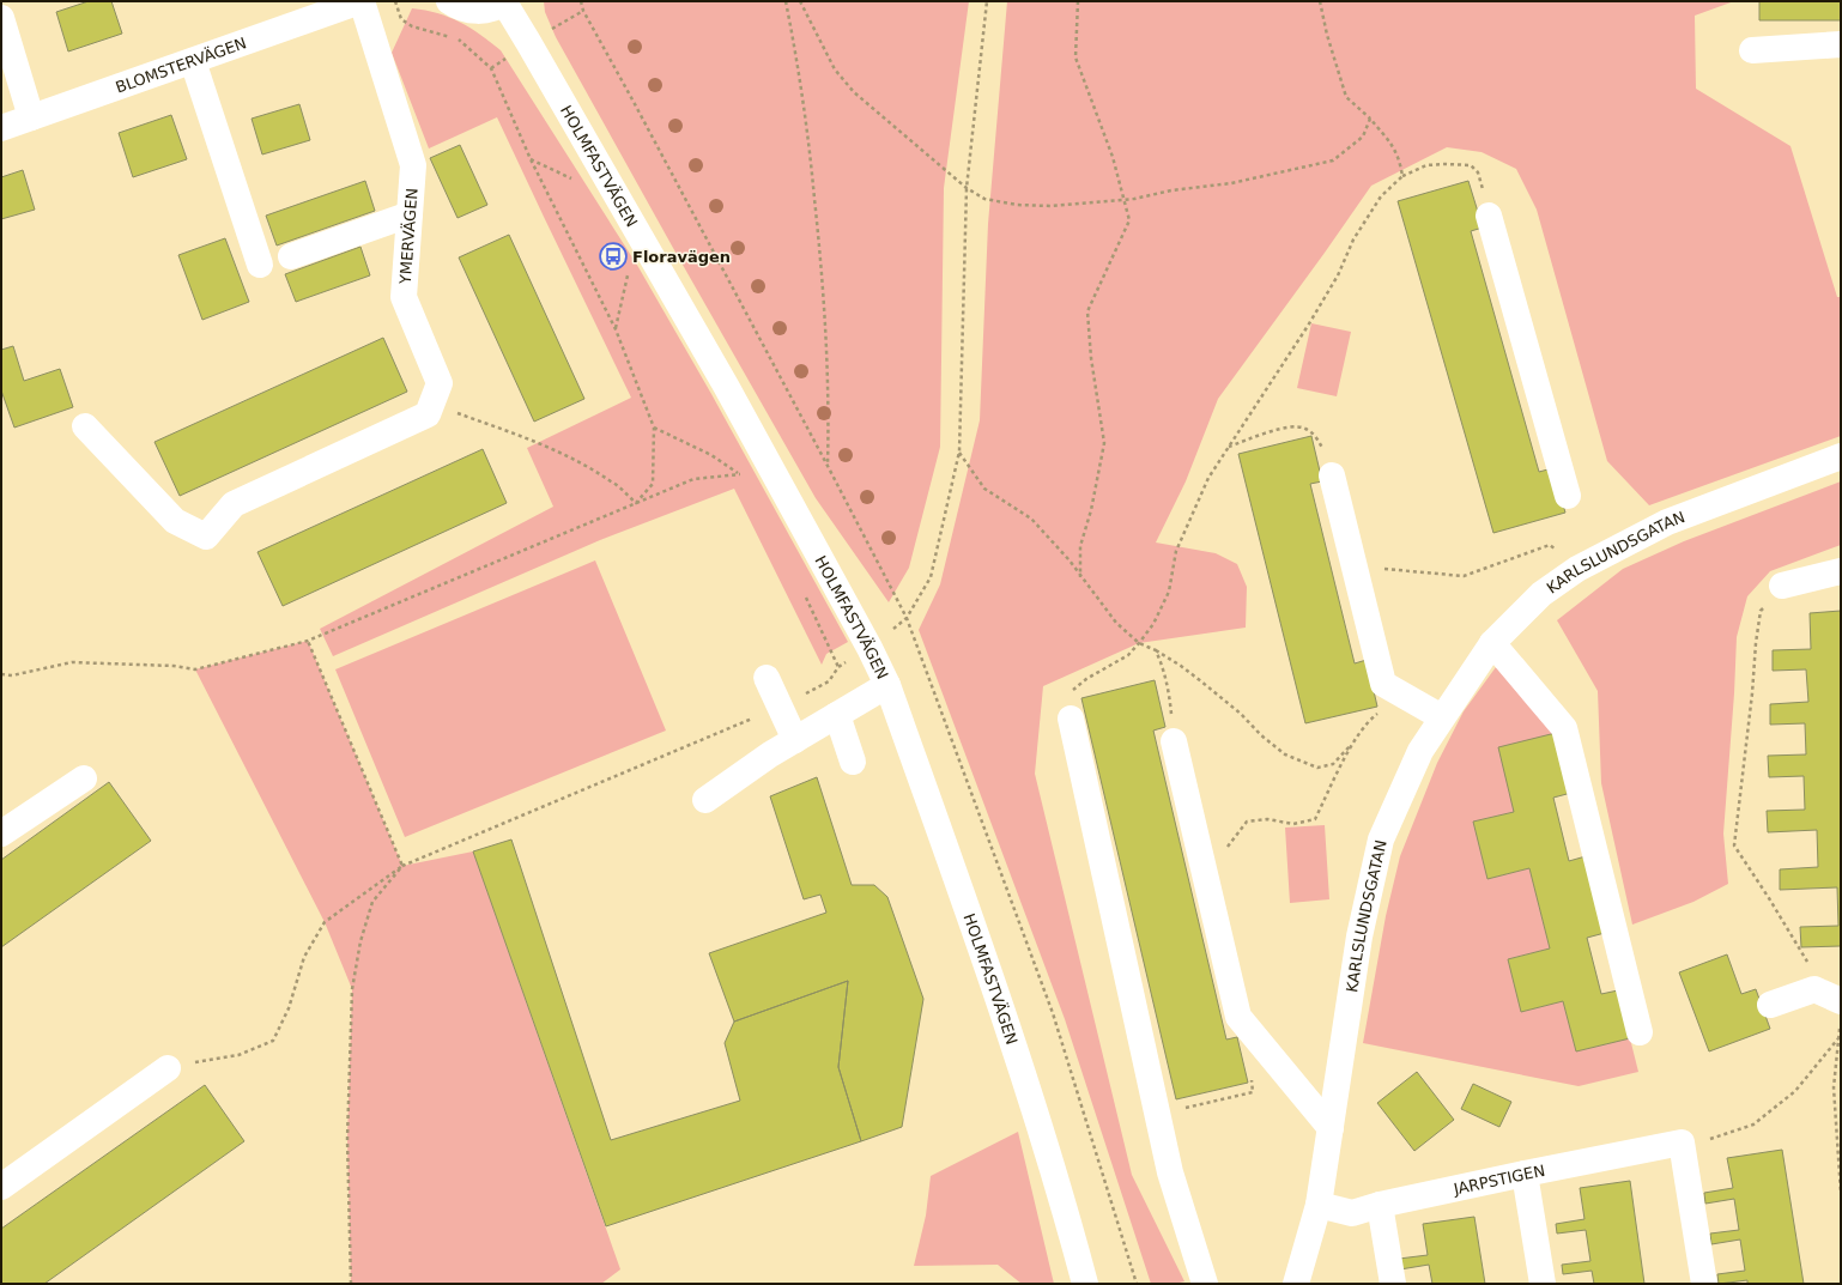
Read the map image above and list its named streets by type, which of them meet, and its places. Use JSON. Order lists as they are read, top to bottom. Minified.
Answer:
{"streets":{"street":["BLOMSTERVÄGEN","HOLMFASTVÄGEN","YMERVÄGEN","KARLSLUNDSGATAN","JARPSTIGEN"]},"crossings":[["BLOMSTERVÄGEN","YMERVÄGEN"],["KARLSLUNDSGATAN","JARPSTIGEN"]],"places":{"bus stop":["Floravägen"]}}
